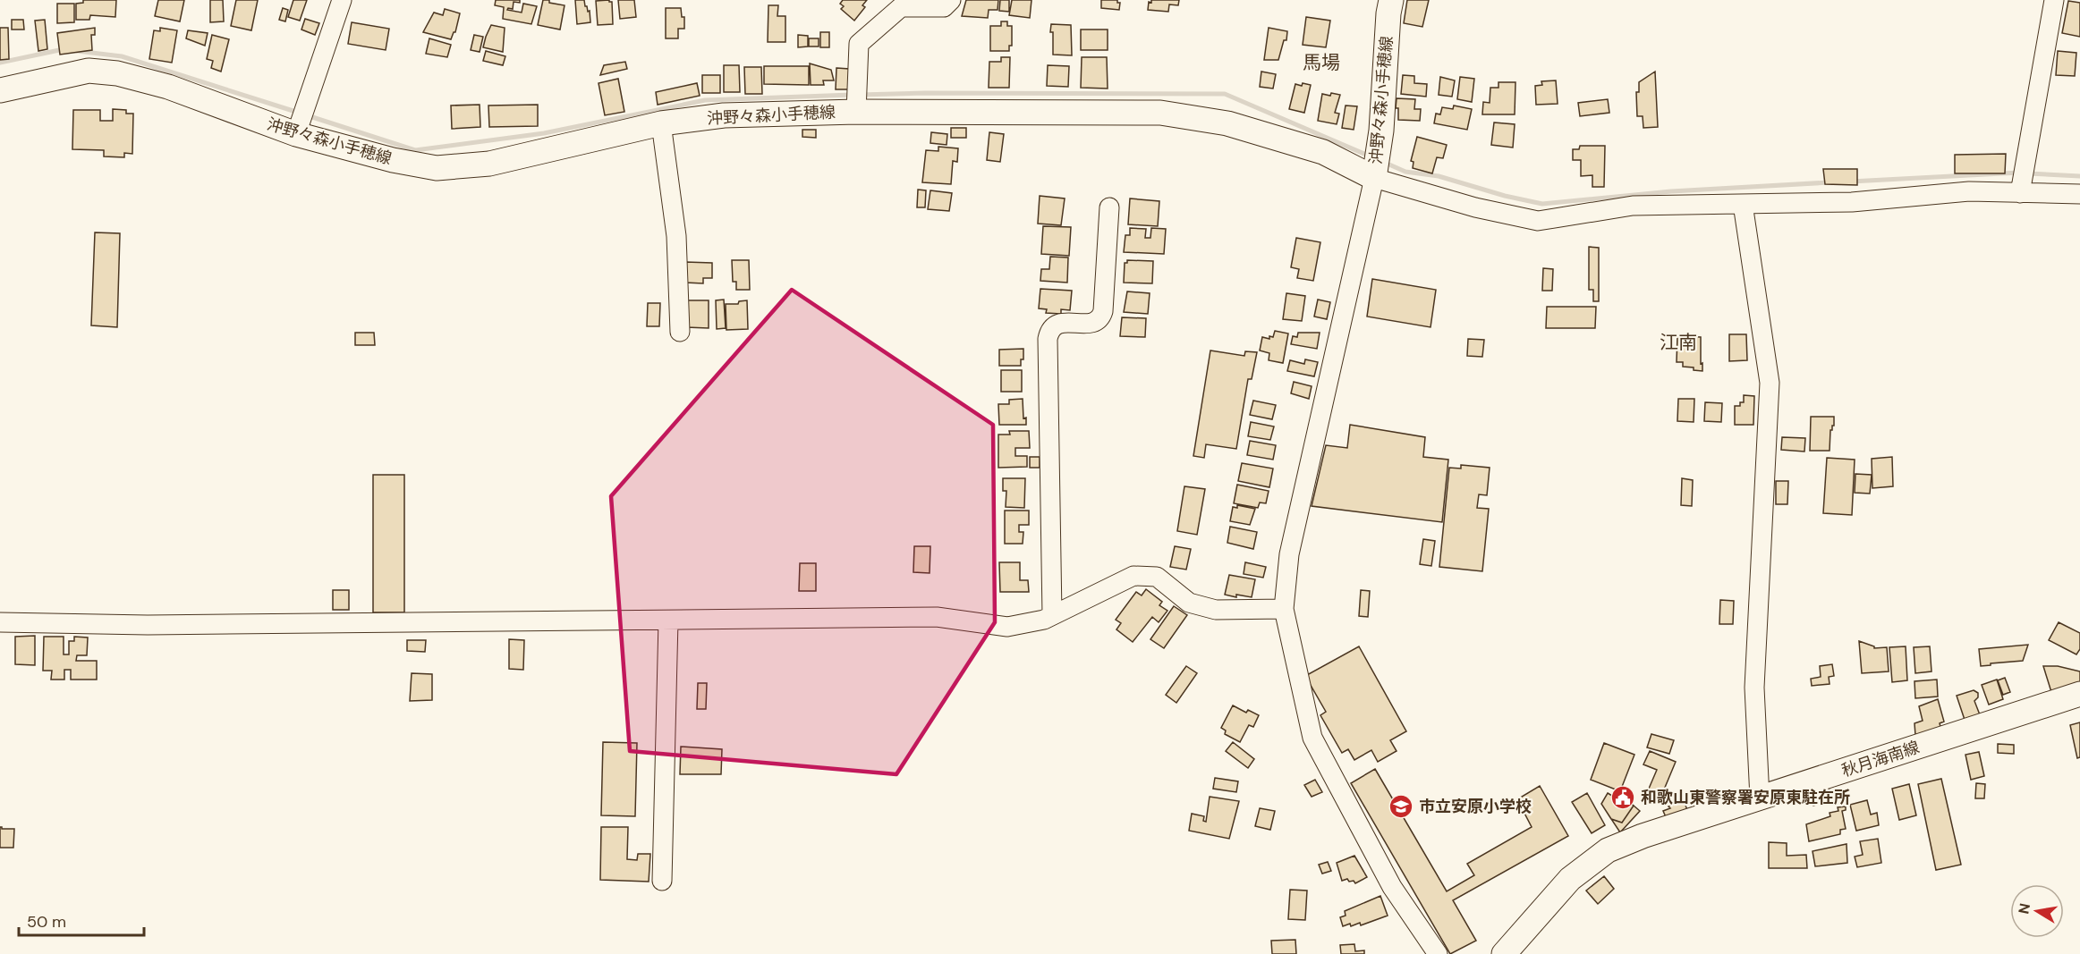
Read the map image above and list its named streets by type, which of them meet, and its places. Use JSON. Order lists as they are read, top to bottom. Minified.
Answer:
{"streets":{"main road":["沖野々森小手穂線","秋月海南線"]},"districts":["馬場","江南"],"places":{"public building":["和歌山東警察署安原東駐在所"],"school or university":["市立安原小学校"]},"scale_bar":"50 m","north":"left"}
